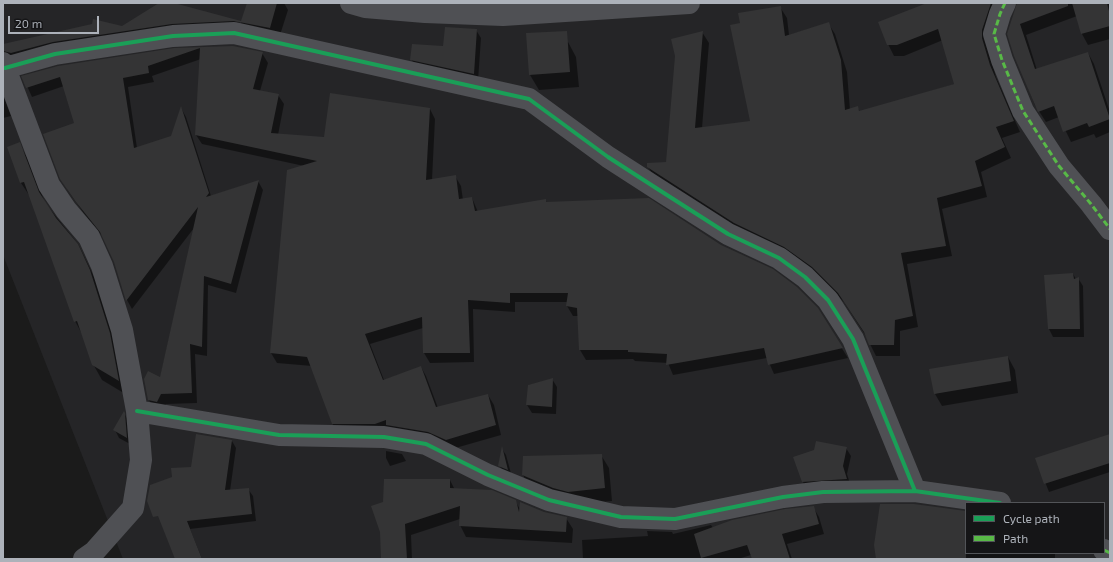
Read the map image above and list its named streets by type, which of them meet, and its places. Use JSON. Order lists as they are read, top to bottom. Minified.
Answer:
{"legend":["Cycle path","Path"],"scale_bar":"20 m"}
